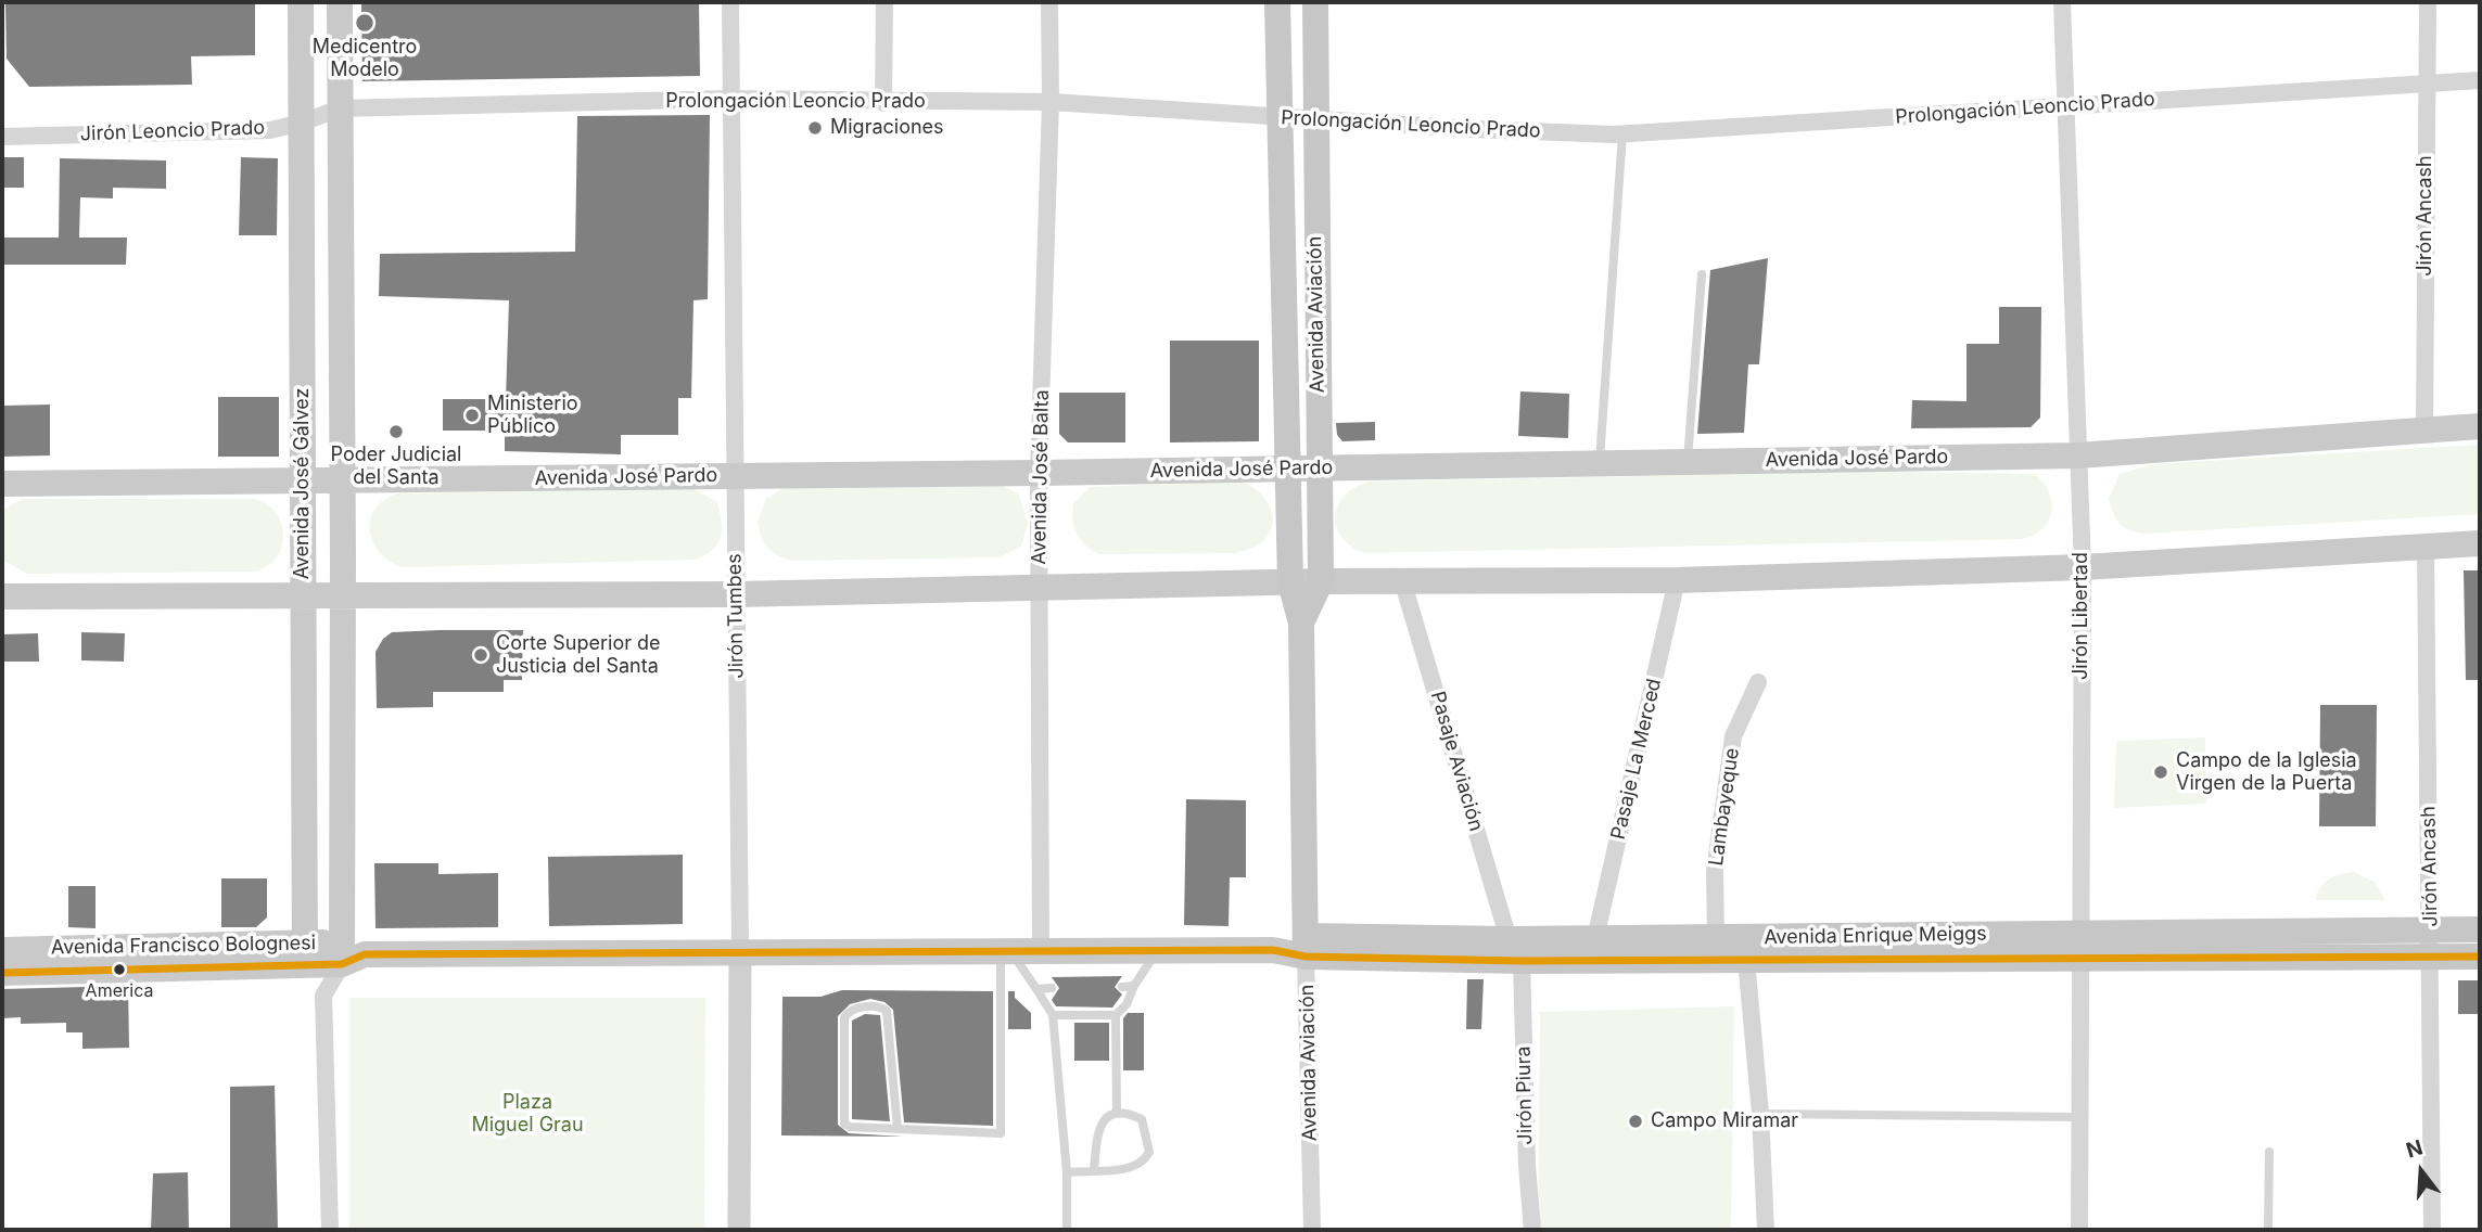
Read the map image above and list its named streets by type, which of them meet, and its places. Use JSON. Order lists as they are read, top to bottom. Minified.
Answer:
{"streets":{"highway":["Avenida Aviación","Avenida Enrique Meiggs"],"main road":["Avenida José Pardo","Avenida José Gálvez","Jirón Tumbes","Avenida Francisco Bolognesi"],"street":["Prolongación Leoncio Prado","Jirón Leoncio Prado","Jirón Ancash","Avenida José Balta","Jirón Libertad","Pasaje La Merced","Pasaje Aviación","Lambayeque","Jirón Piura"]},"crossings":[["Prolongación Leoncio Prado","Jirón Leoncio Prado"],["Prolongación Leoncio Prado","Jirón Ancash"],["Prolongación Leoncio Prado","Avenida Aviación"],["Prolongación Leoncio Prado","Avenida José Balta"],["Prolongación Leoncio Prado","Avenida José Gálvez"],["Prolongación Leoncio Prado","Jirón Tumbes"],["Prolongación Leoncio Prado","Jirón Libertad"],["Jirón Leoncio Prado","Avenida José Gálvez"],["Jirón Ancash","Avenida José Pardo"],["Jirón Ancash","Avenida Enrique Meiggs"],["Avenida Aviación","Avenida José Pardo"],["Avenida Aviación","Avenida Enrique Meiggs"],["Avenida José Pardo","Avenida José Balta"],["Avenida José Pardo","Avenida José Gálvez"],["Avenida José Pardo","Jirón Tumbes"],["Avenida José Pardo","Jirón Libertad"],["Avenida José Balta","Avenida Enrique Meiggs"],["Avenida José Gálvez","Avenida Francisco Bolognesi"],["Jirón Tumbes","Avenida Enrique Meiggs"],["Jirón Tumbes","Avenida Francisco Bolognesi"],["Jirón Libertad","Avenida Enrique Meiggs"],["Pasaje La Merced","Avenida Enrique Meiggs"],["Pasaje Aviación","Avenida Enrique Meiggs"],["Pasaje Aviación","Jirón Piura"],["Lambayeque","Avenida Enrique Meiggs"],["Avenida Enrique Meiggs","Avenida Francisco Bolognesi"],["Avenida Enrique Meiggs","Jirón Piura"]],"parks":["Plaza Miguel Grau"],"places":["Medicentro Modelo","Migraciones","Ministerio Público","Poder Judicial del Santa","Corte Superior de Justicia del Santa","Campo de la Iglesia Virgen de la Puerta","America","Campo Miramar"],"north":"top"}
